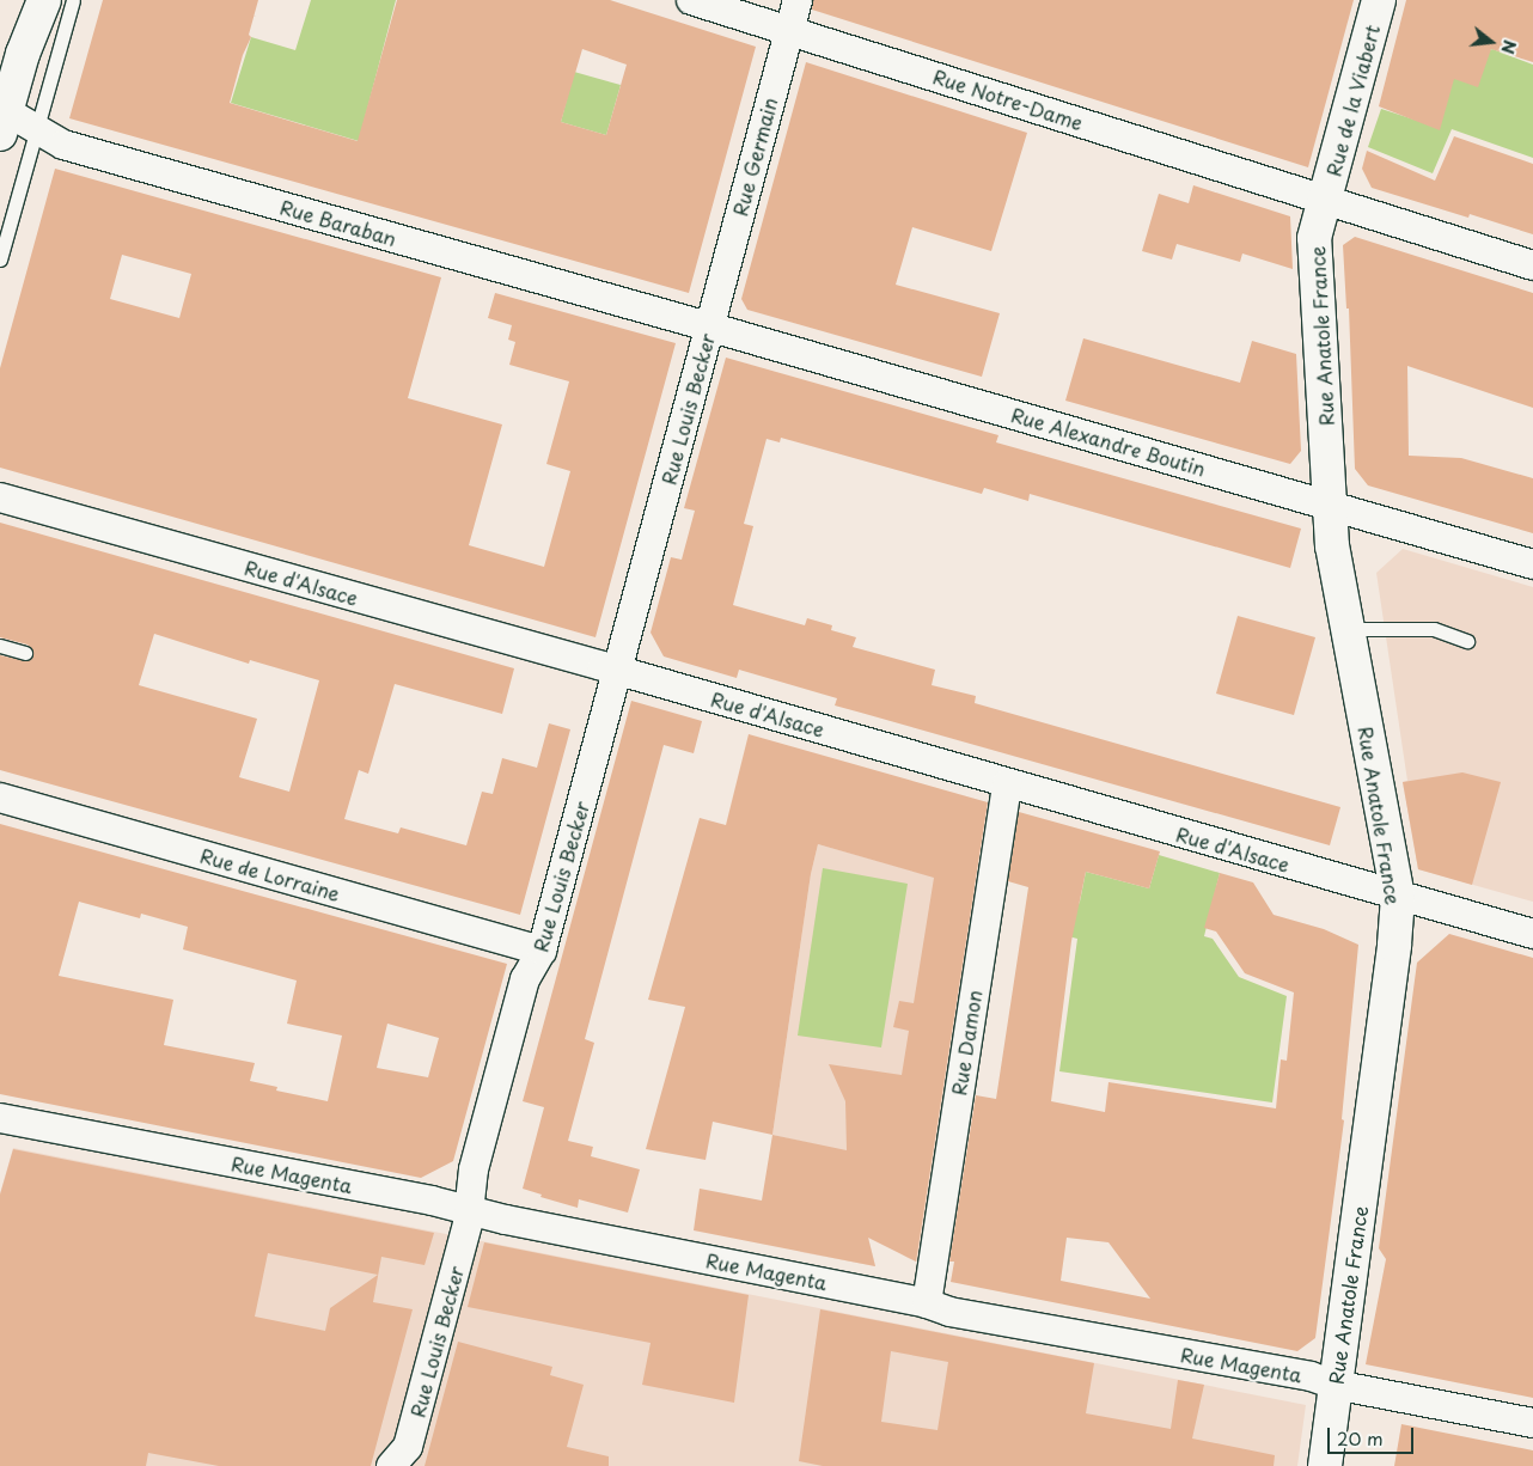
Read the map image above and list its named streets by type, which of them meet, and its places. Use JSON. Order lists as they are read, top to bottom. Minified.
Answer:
{"streets":{"street":["Rue Notre-Dame","Rue de la Viabert","Rue Germain","Rue Baraban","Rue Anatole France","Rue Louis Becker","Rue Alexandre Boutin","Rue d'Alsace","Rue de Lorraine","Rue Damon","Rue Magenta"]},"crossings":[["Rue Notre-Dame","Rue de la Viabert"],["Rue Notre-Dame","Rue Germain"],["Rue Notre-Dame","Rue Anatole France"],["Rue de la Viabert","Rue Anatole France"],["Rue Germain","Rue Baraban"],["Rue Germain","Rue Louis Becker"],["Rue Germain","Rue Alexandre Boutin"],["Rue Baraban","Rue Louis Becker"],["Rue Baraban","Rue Alexandre Boutin"],["Rue Anatole France","Rue Alexandre Boutin"],["Rue Anatole France","Rue d'Alsace"],["Rue Anatole France","Rue Magenta"],["Rue Louis Becker","Rue Alexandre Boutin"],["Rue Louis Becker","Rue d'Alsace"],["Rue Louis Becker","Rue de Lorraine"],["Rue Louis Becker","Rue Magenta"],["Rue d'Alsace","Rue Damon"],["Rue Damon","Rue Magenta"]],"scale_bar":"20 m","north":"right"}
